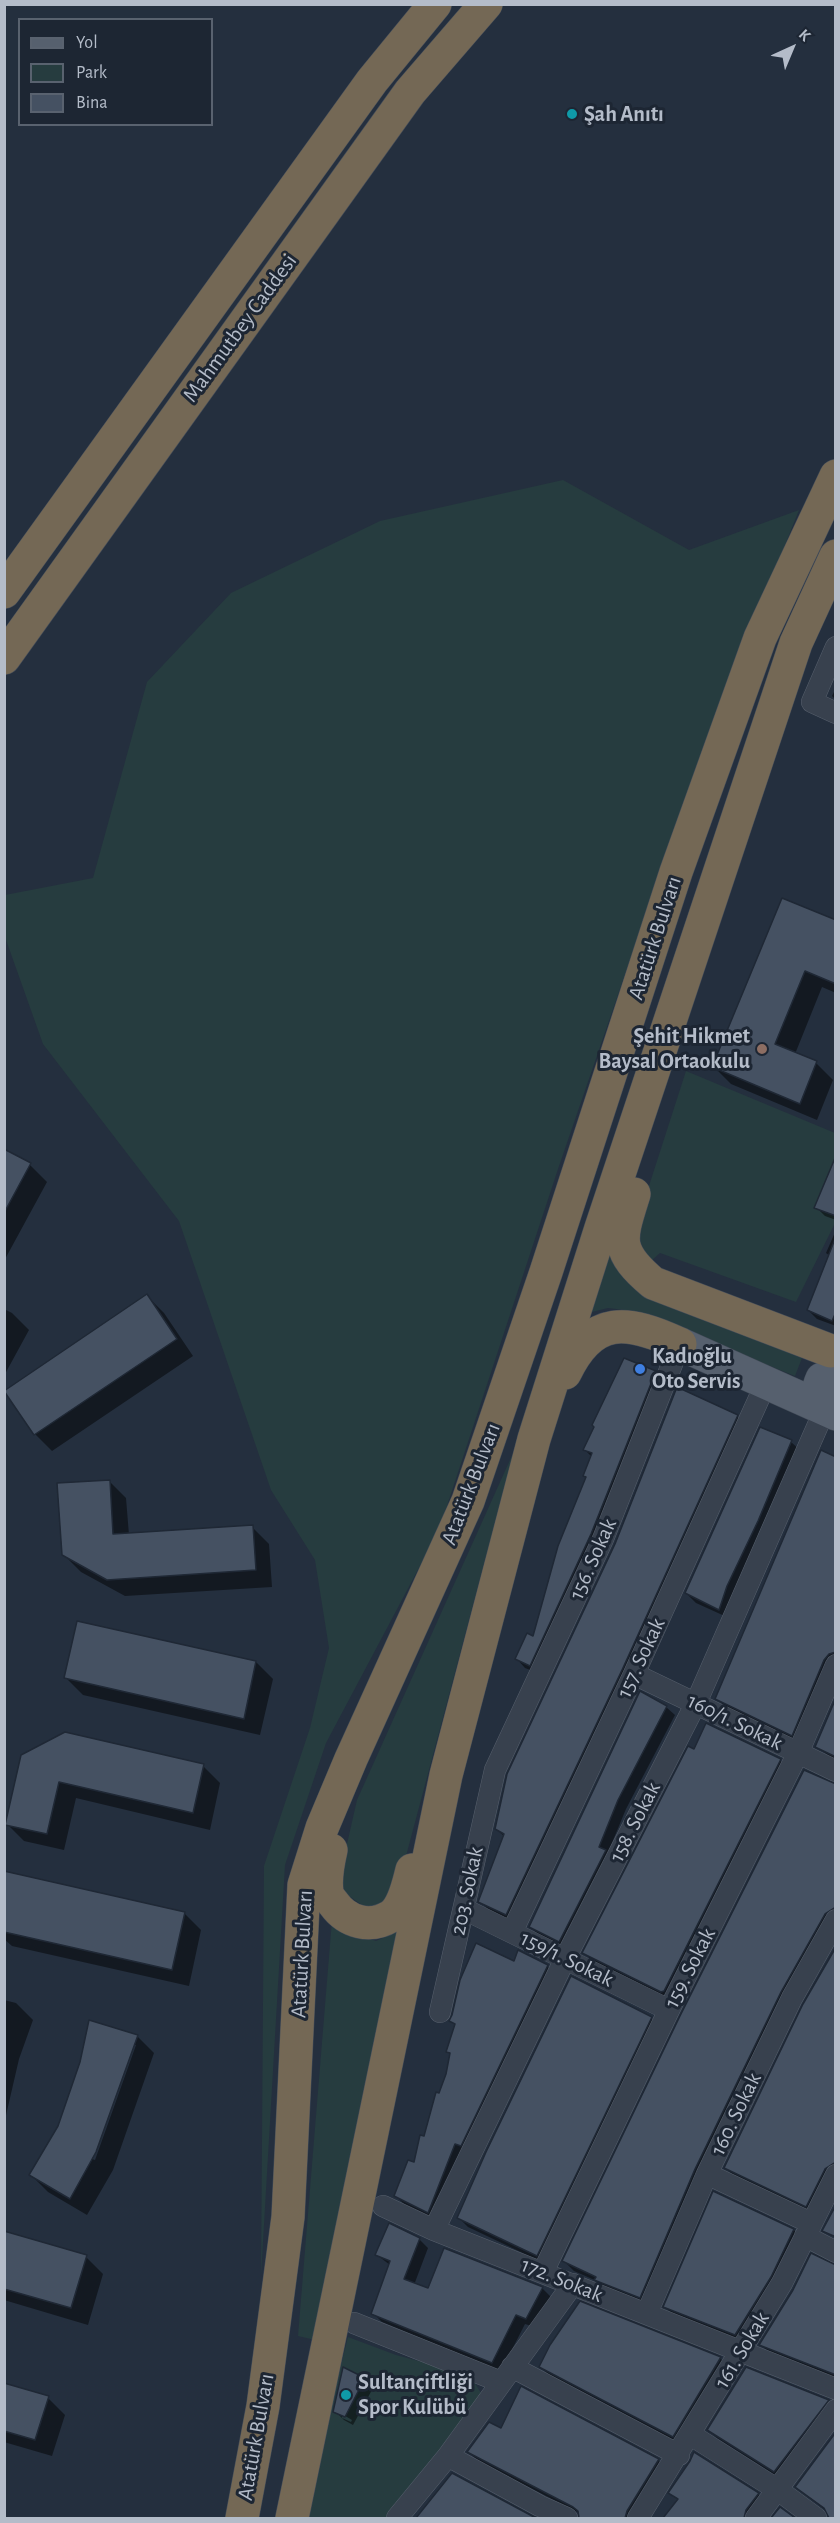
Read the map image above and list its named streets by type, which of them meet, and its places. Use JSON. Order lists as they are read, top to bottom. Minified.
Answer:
{"streets":{"highway":["Mahmutbey Caddesi","Atatürk Bulvarı"],"street":["156. Sokak","157. Sokak","160/1. Sokak","158. Sokak","203. Sokak","159/1. Sokak","159. Sokak","160. Sokak","172. Sokak","161. Sokak"]},"crossings":[["156. Sokak","203. Sokak"],["157. Sokak","160/1. Sokak"],["157. Sokak","159/1. Sokak"],["160/1. Sokak","158. Sokak"],["160/1. Sokak","159. Sokak"],["158. Sokak","159/1. Sokak"],["158. Sokak","172. Sokak"],["203. Sokak","159/1. Sokak"],["159/1. Sokak","159. Sokak"],["159. Sokak","172. Sokak"],["160. Sokak","172. Sokak"],["172. Sokak","161. Sokak"]],"places":["Şah Anıtı","Şehit Hikmet Baysal Ortaokulu","Kadıoğlu Oto Servis","Sultançiftliği Spor Kulübü"],"legend":["Yol","Park","Bina"],"north":"top right"}
